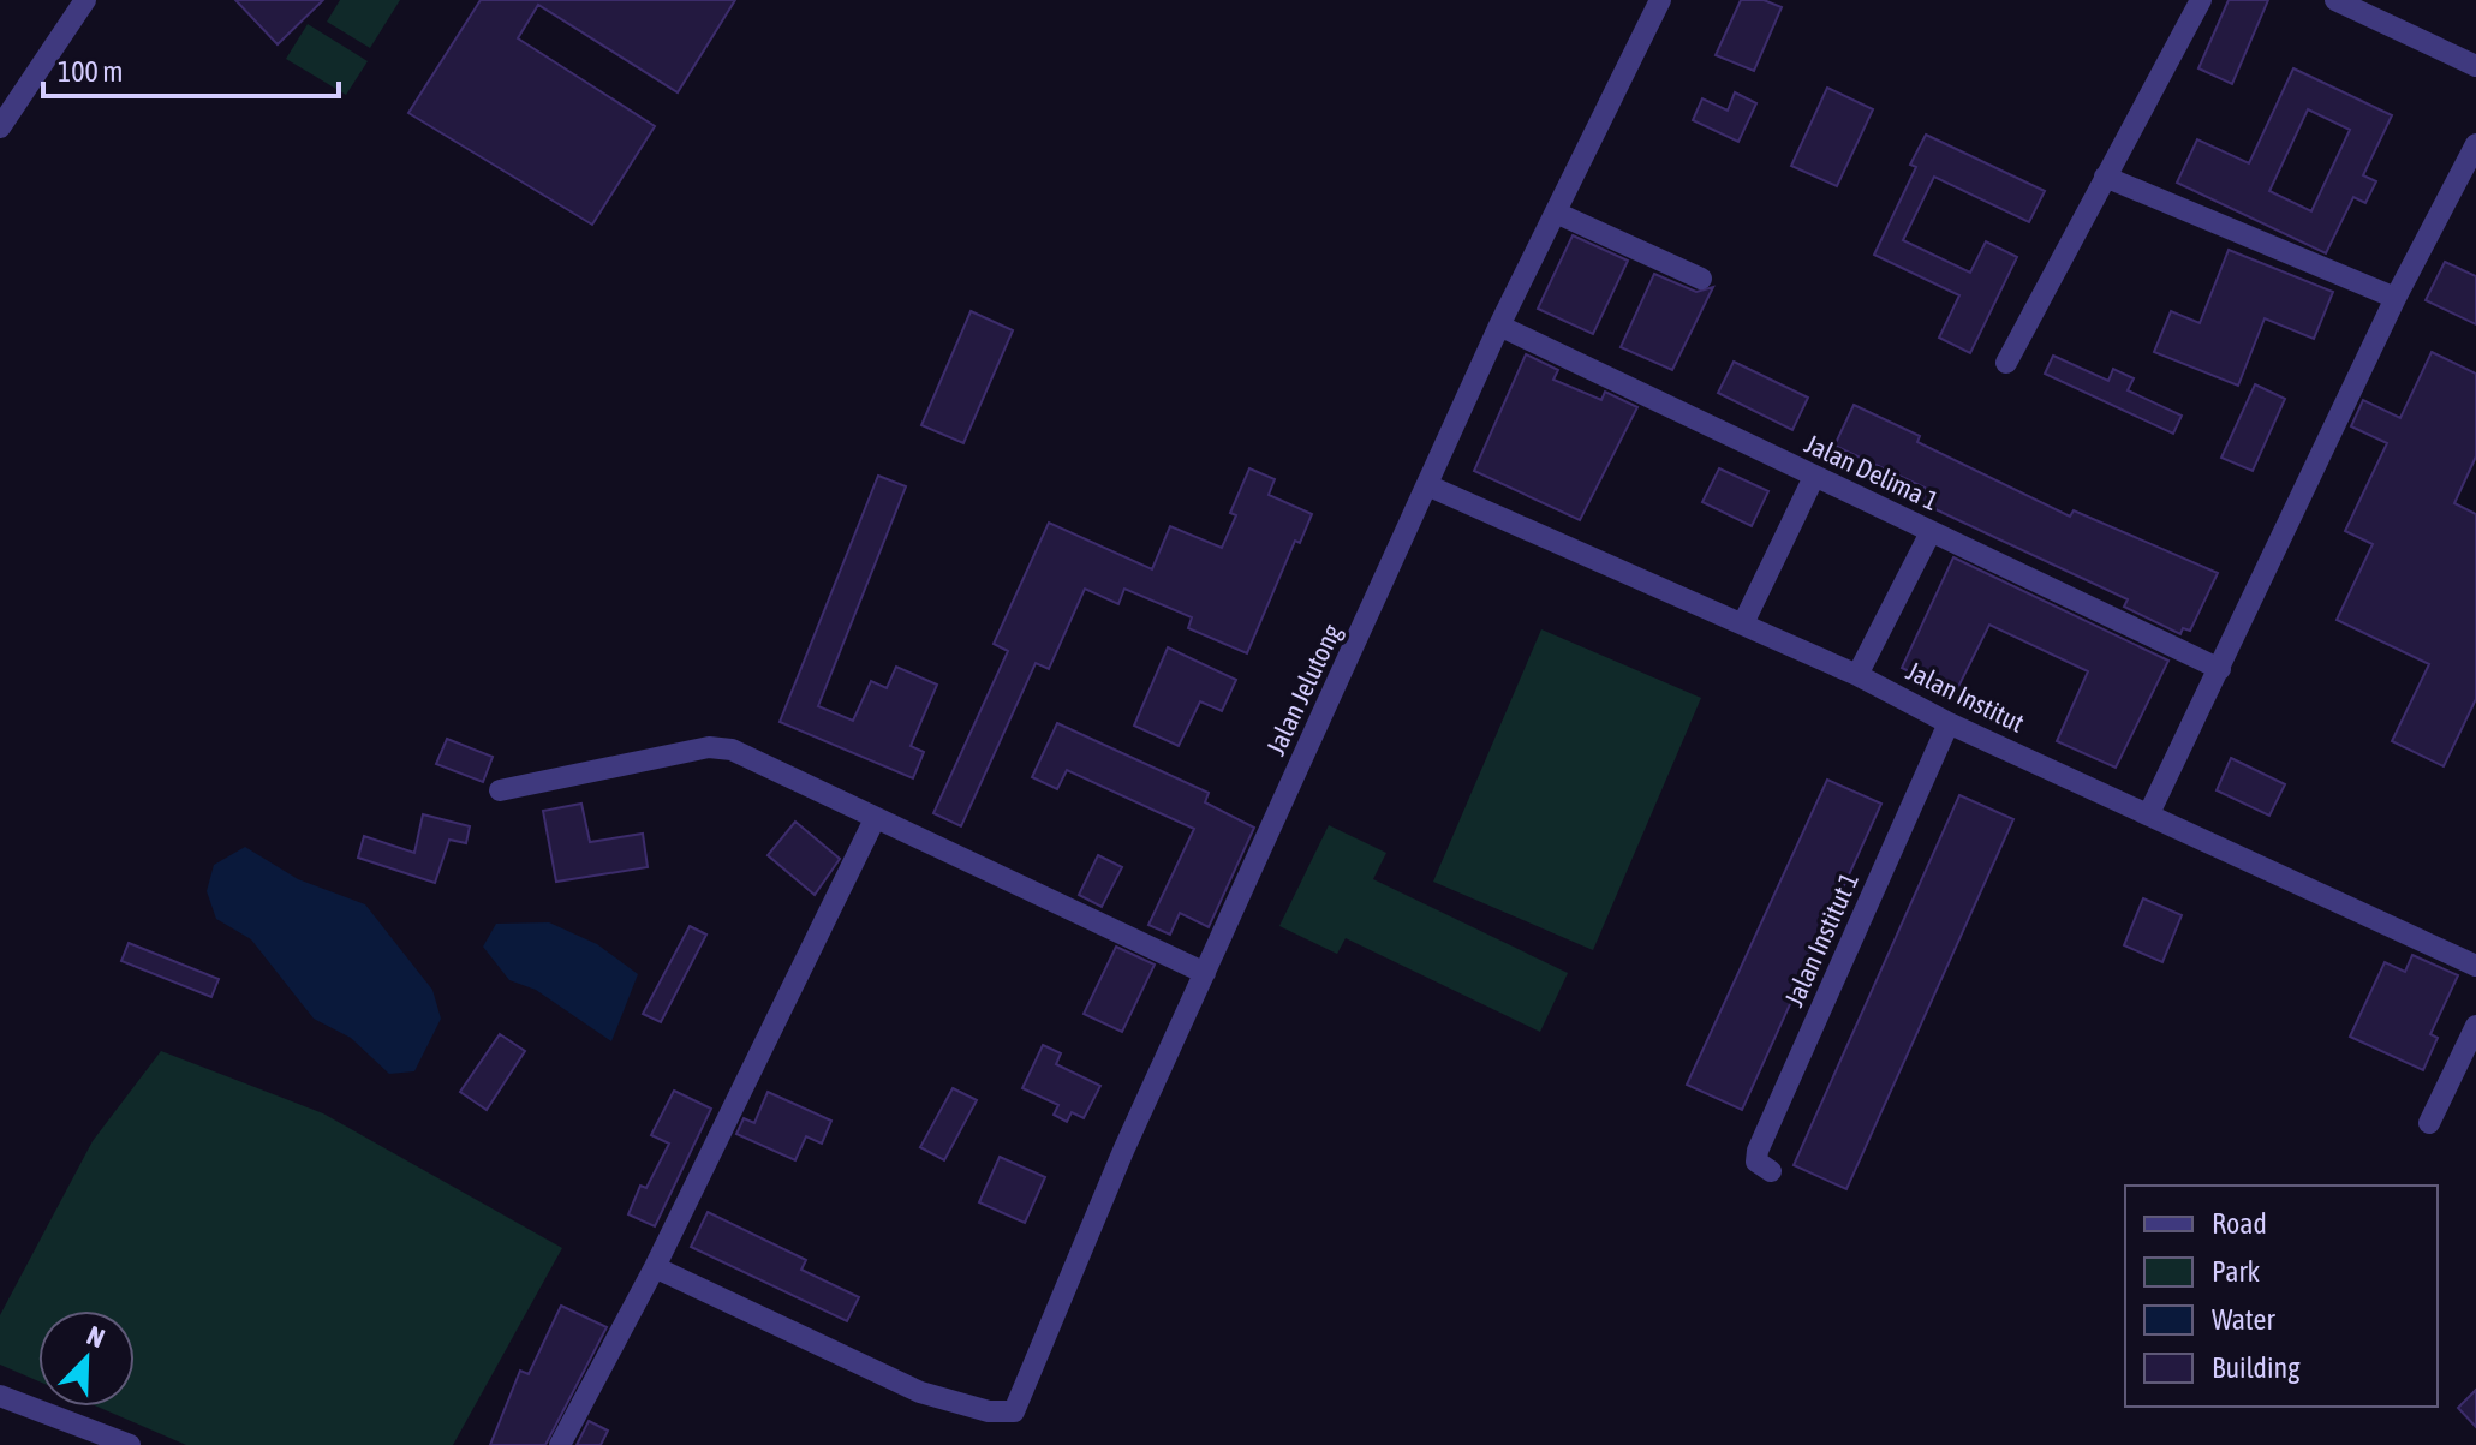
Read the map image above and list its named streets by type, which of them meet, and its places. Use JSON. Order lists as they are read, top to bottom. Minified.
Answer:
{"streets":{"street":["Jalan Delima 1","Jalan Jelutong","Jalan Institut","Jalan Institut 1"]},"crossings":[["Jalan Delima 1","Jalan Jelutong"],["Jalan Jelutong","Jalan Institut"],["Jalan Institut","Jalan Institut 1"]],"legend":["Road","Park","Water","Building"],"scale_bar":"100 m","north":"top right"}
